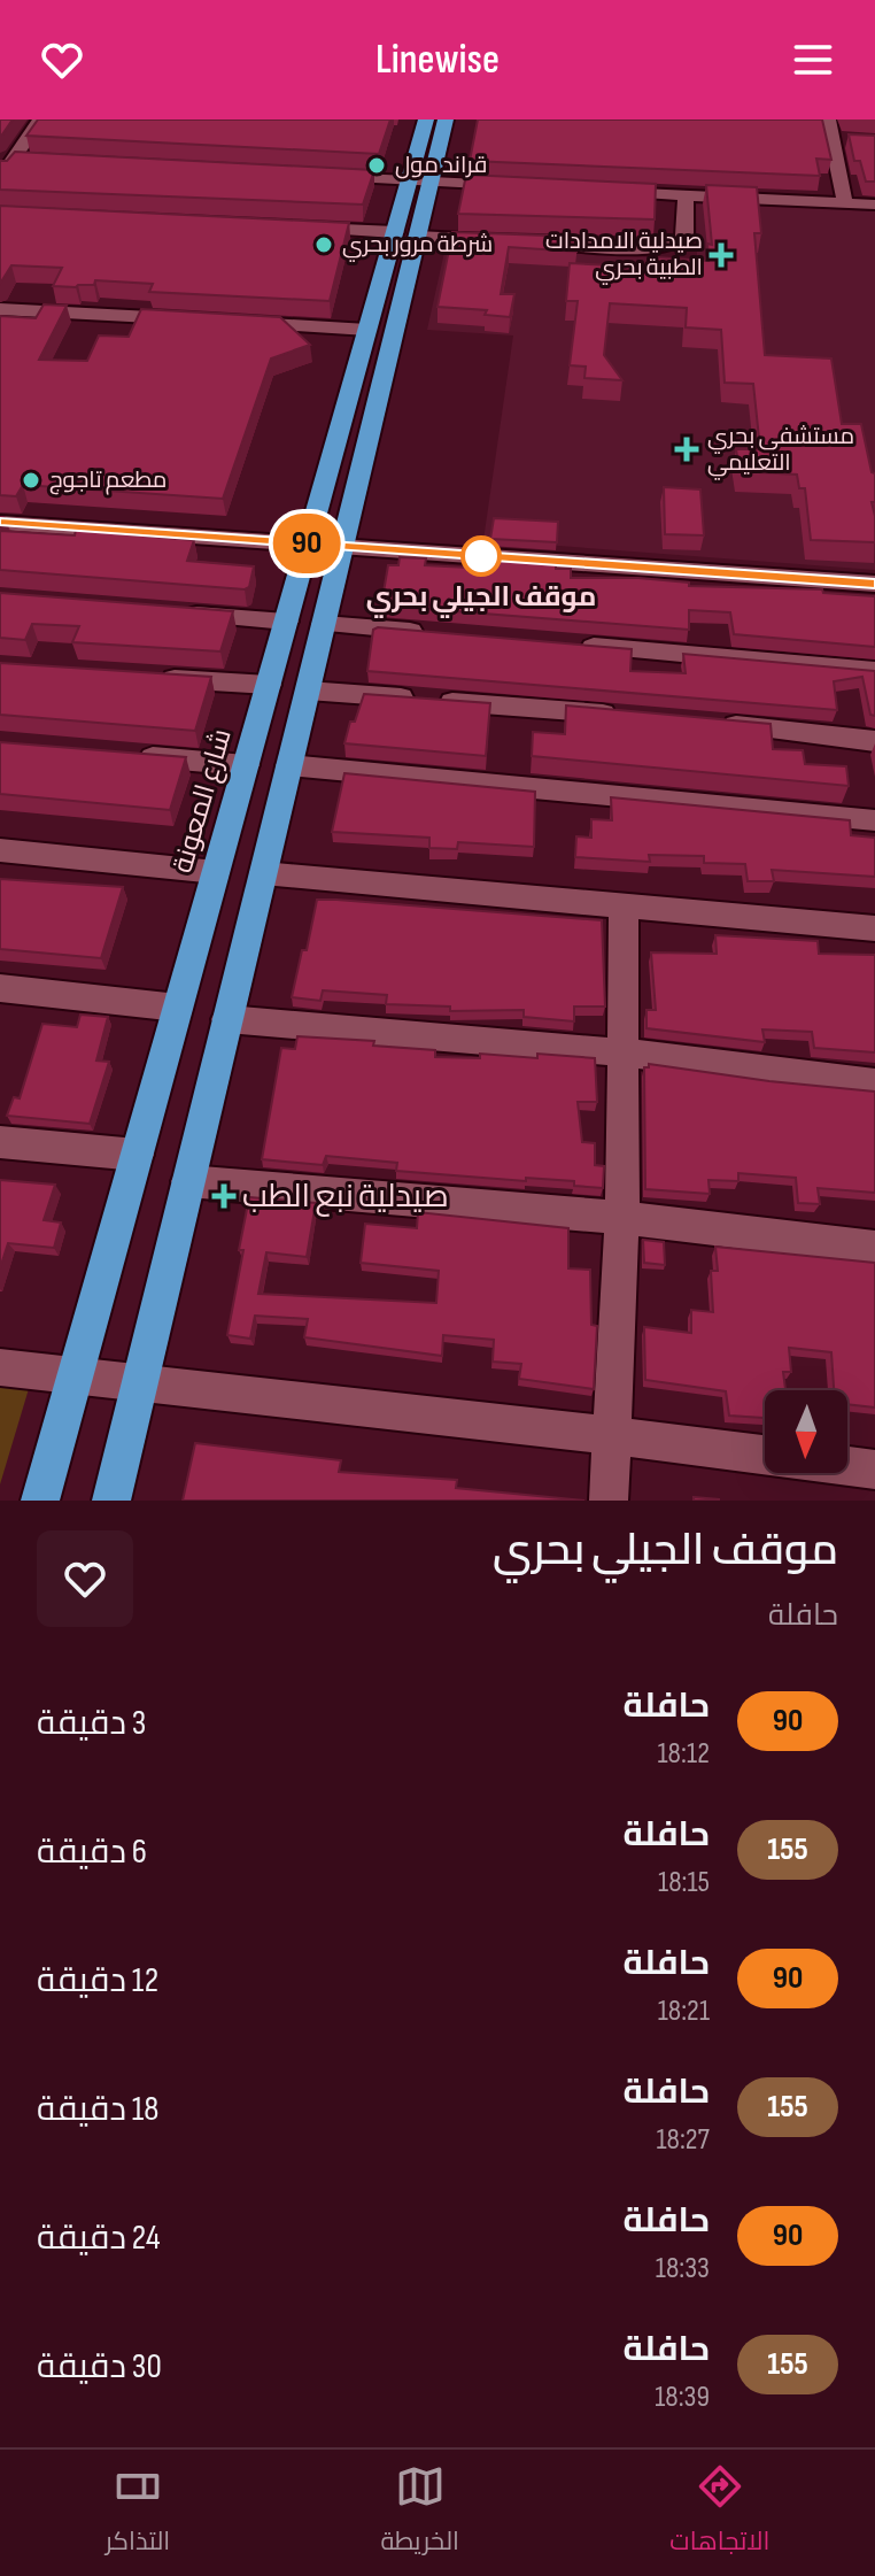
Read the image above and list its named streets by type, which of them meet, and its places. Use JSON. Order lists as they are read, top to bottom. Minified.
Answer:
{"streets":{"highway":["شارع المعونة"]},"places":{"other":["قراند مول","شرطة مرور بحري","مطعم تاجوج","موقف الجيلي بحري"],"health":["صيدلية الامدادات الطبية بحري","مستشفى بحري التعليمي","صيدلية نبع الطب"]},"lines":["bus line 90"],"north":"bottom","page":{"header":"Linewise","on_map":"90","heading":["موقف الجيلي بحري","حافلة"],"list":[{"mark":"90","name":"حافلة","note":"18:12","value":"3 دقيقة"},{"mark":"155","name":"حافلة","note":"18:15","value":"6 دقيقة"},{"mark":"90","name":"حافلة","note":"18:21","value":"12 دقيقة"},{"mark":"155","name":"حافلة","note":"18:27","value":"18 دقيقة"},{"mark":"90","name":"حافلة","note":"18:33","value":"24 دقيقة"},{"mark":"155","name":"حافلة","note":"18:39","value":"30 دقيقة"}],"tabs":["الاتجاهات","الخريطة","التذاكر"]}}
